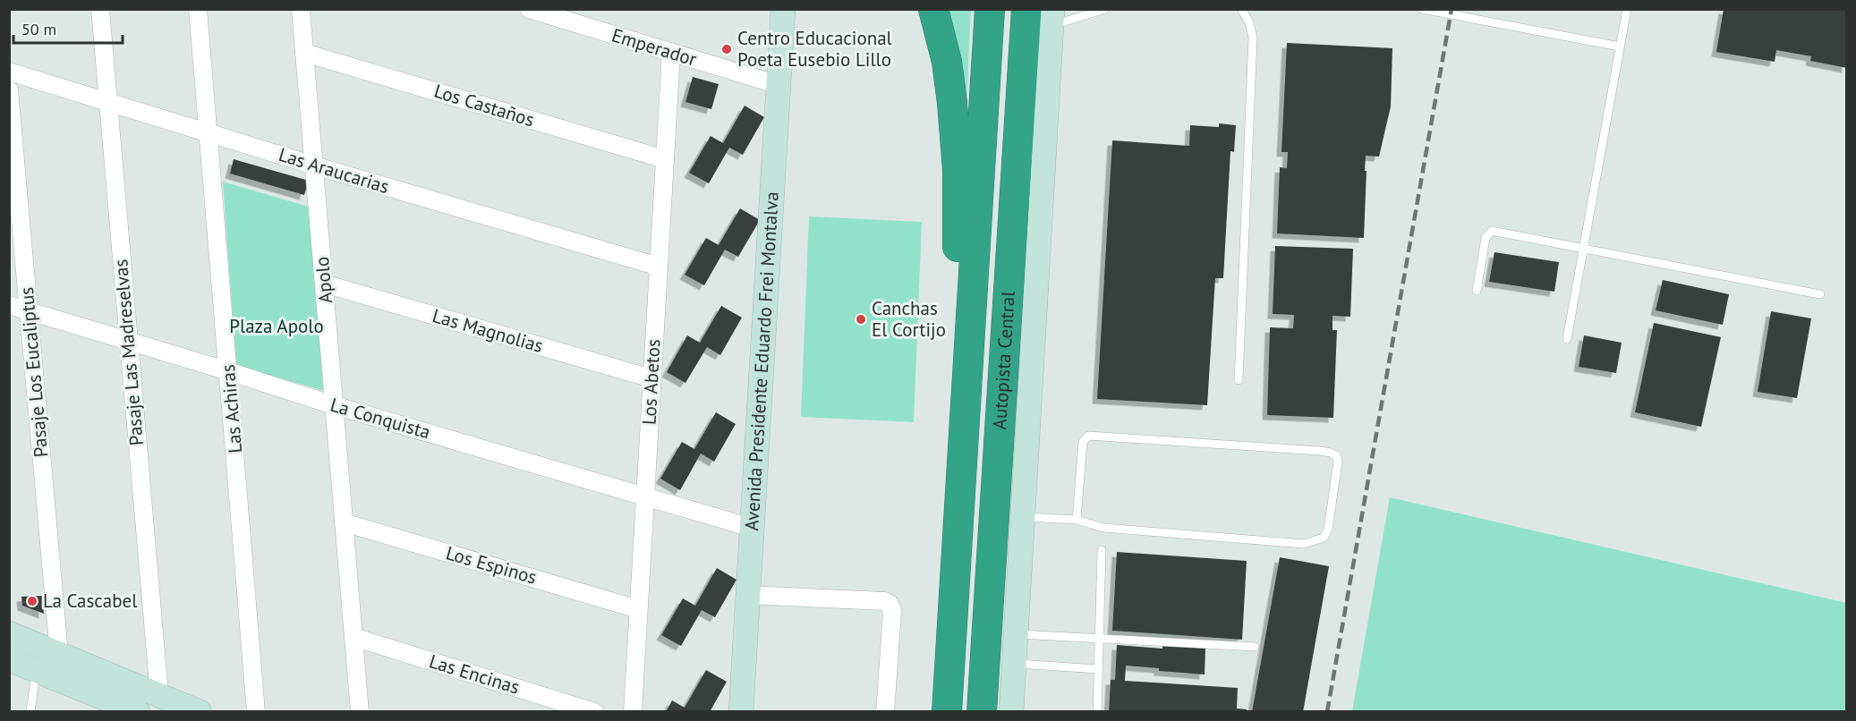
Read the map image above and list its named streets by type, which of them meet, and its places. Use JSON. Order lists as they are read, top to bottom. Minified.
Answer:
{"streets":{"highway":["Autopista Central"],"main road":["Avenida Presidente Eduardo Frei Montalva"],"street":["Emperador","Los Castaños","Las Araucarias","Apolo","Las Magnolias","Pasaje Las Madreselvas","Pasaje Los Eucaliptus","Los Abetos","Las Achiras","La Conquista","Los Espinos","Las Encinas"]},"crossings":[["Emperador","Avenida Presidente Eduardo Frei Montalva"],["Emperador","Los Abetos"],["Los Castaños","Apolo"],["Los Castaños","Los Abetos"],["Las Araucarias","Apolo"],["Las Araucarias","Pasaje Las Madreselvas"],["Las Araucarias","Los Abetos"],["Las Araucarias","Las Achiras"],["Apolo","Las Magnolias"],["Apolo","La Conquista"],["Apolo","Los Espinos"],["Apolo","Las Encinas"],["Las Magnolias","Los Abetos"],["Pasaje Las Madreselvas","La Conquista"],["Avenida Presidente Eduardo Frei Montalva","La Conquista"],["Pasaje Los Eucaliptus","La Conquista"],["Los Abetos","La Conquista"],["Los Abetos","Los Espinos"],["Las Achiras","La Conquista"]],"parks":["Plaza Apolo"],"places":["Centro Educacional Poeta Eusebio Lillo","Canchas El Cortijo","La Cascabel"],"scale_bar":"50 m"}
